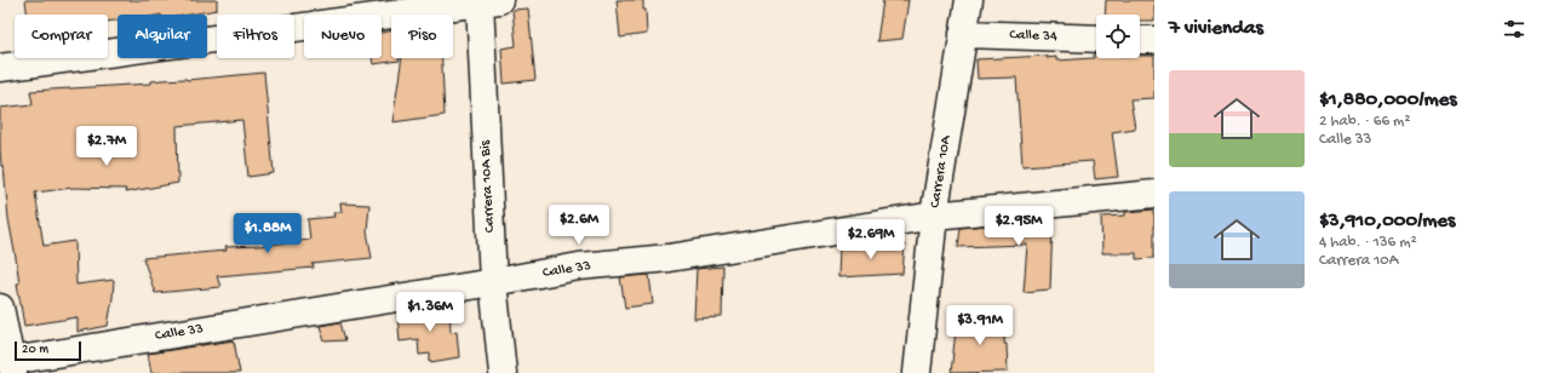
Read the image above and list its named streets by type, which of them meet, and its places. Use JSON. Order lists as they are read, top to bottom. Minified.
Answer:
{"streets":{"street":["Calle 34","Carrera 10A","Carrera 10A Bis","Calle 33"]},"crossings":[["Calle 34","Carrera 10A"],["Carrera 10A","Calle 33"],["Carrera 10A Bis","Calle 33"]],"scale_bar":"20 m","page":{"heading":"7 viviendas","chip":["Comprar","Alquilar","Filtros","Nuevo","Piso"],"list":[{"name":"$1,880,000/mes","note":"2 hab. · 66 m² · Calle 33"},{"name":"$3,910,000/mes","note":"4 hab. · 136 m² · Carrera 10A"}],"price":["$2.7M","$2.6M","$2.95M","$1.88M","$2.69M","$1.36M","$3.91M"],"scale":"20 m"}}
